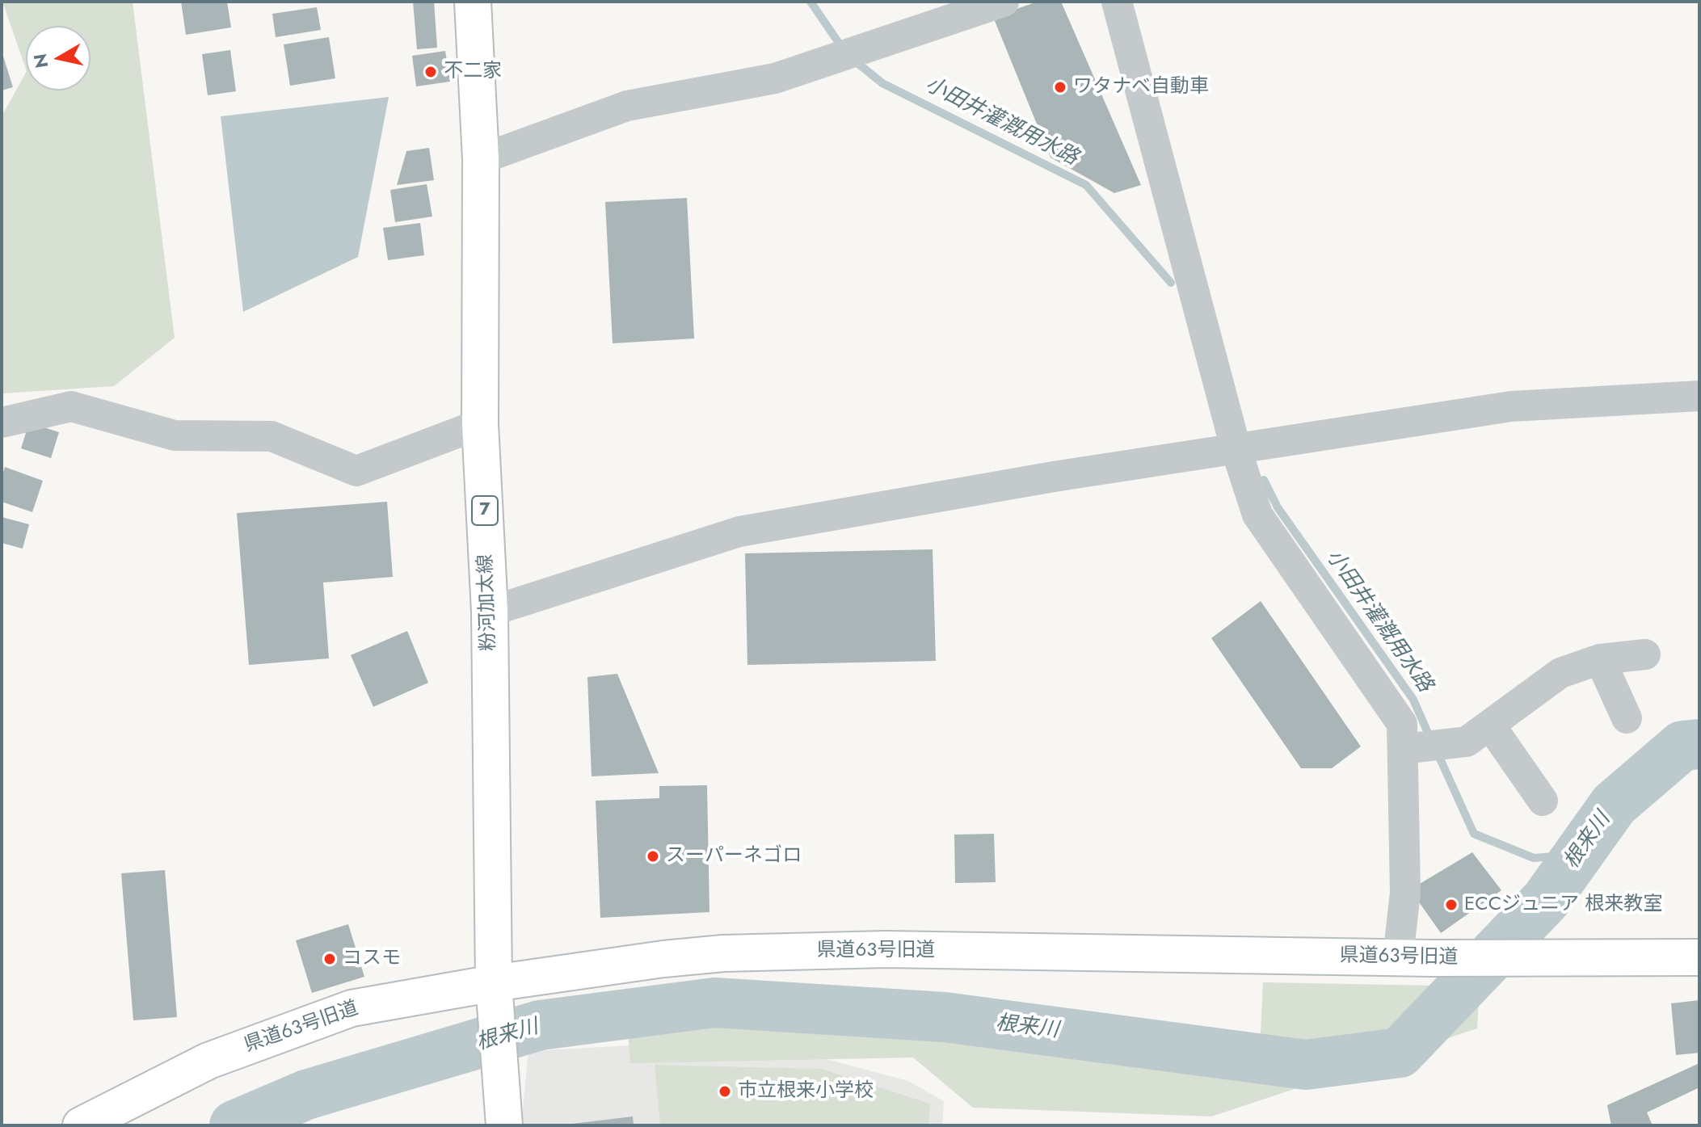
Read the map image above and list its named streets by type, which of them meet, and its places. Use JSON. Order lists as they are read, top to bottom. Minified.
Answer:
{"streets":{"street":["7","粉河加太線","県道63号旧道"]},"crossings":[["粉河加太線","県道63号旧道"]],"water":["小田井灌漑用水路","根来川"],"places":["不二家","ワタナベ自動車","スーパーネゴロ","ECCジュニア 根来教室","コスモ","市立根来小学校"],"north":"left"}
